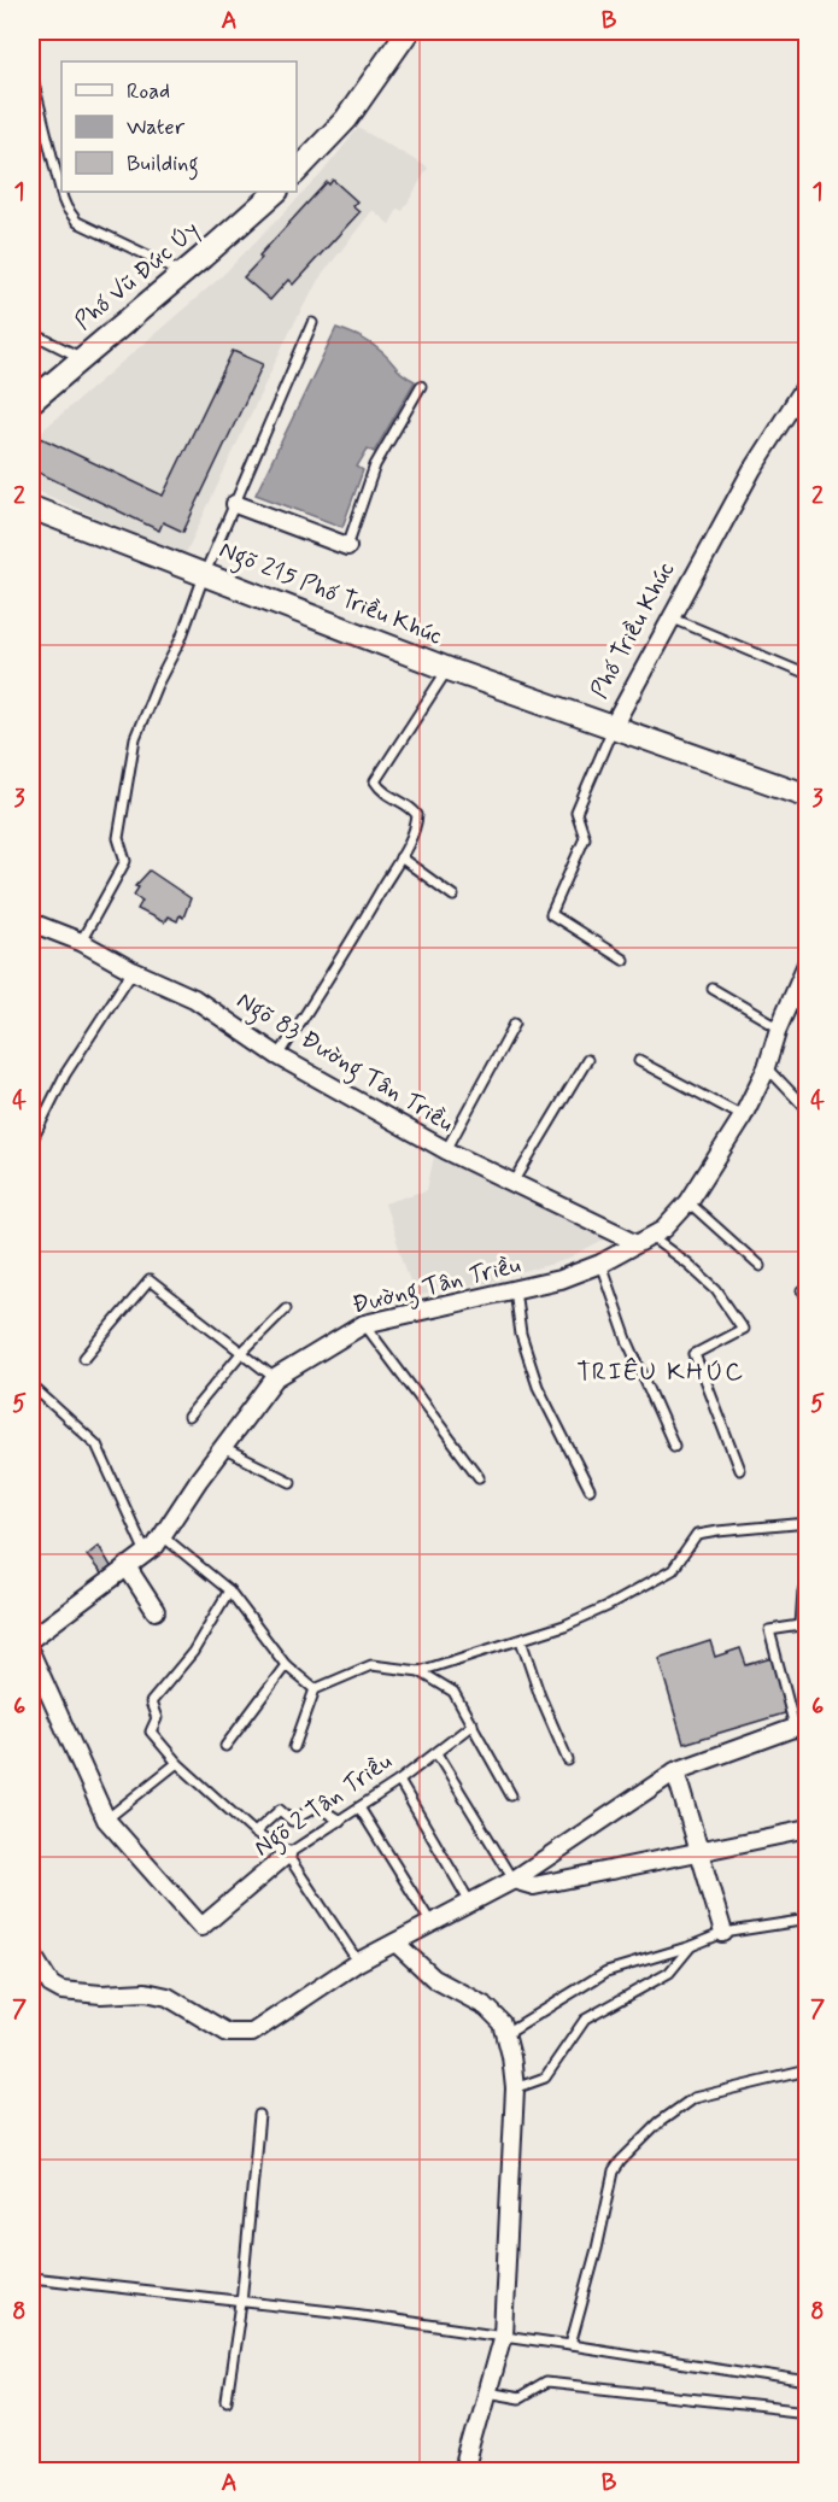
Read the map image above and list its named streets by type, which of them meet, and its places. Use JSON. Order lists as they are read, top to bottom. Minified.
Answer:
{"streets":{"street":["Phố Vũ Đức Úy","Ngõ 215 Phố Triều Khúc","Phố Triều Khúc","Ngõ 83 Đường Tân Triều","Đường Tân Triều","Ngõ 2 Tân Triều"]},"crossings":[["Ngõ 215 Phố Triều Khúc","Phố Triều Khúc"],["Ngõ 83 Đường Tân Triều","Đường Tân Triều"]],"districts":["TRIÊU KHÚC"],"legend":["Road","Water","Building"],"grid":{"columns":["A","B"],"rows":["1","2","3","4","5","6","7","8"]}}
